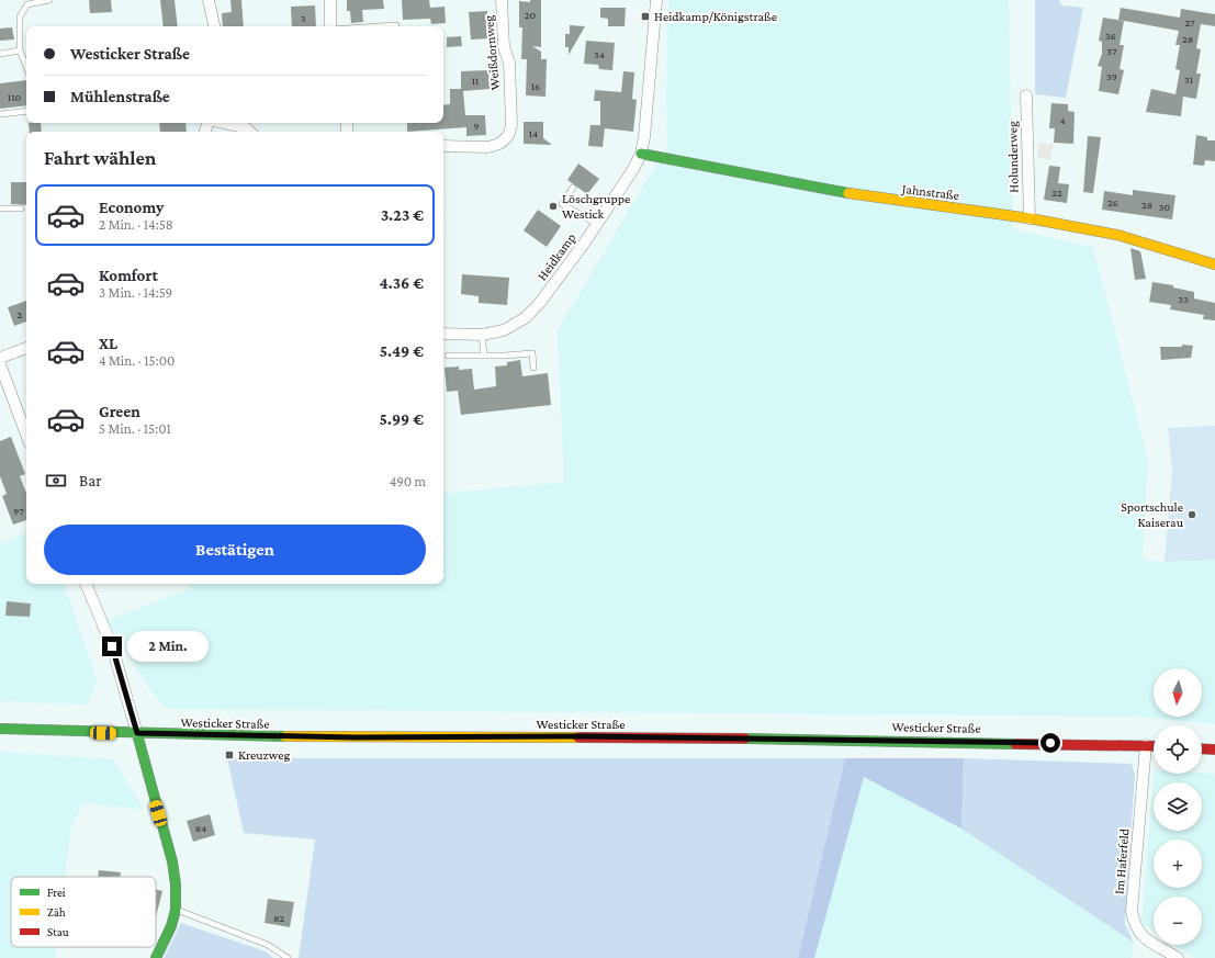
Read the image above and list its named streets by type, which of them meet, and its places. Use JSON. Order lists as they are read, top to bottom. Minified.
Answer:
{"streets":{"street":["Weißdornweg","Holunderweg","Jahnstraße","Heidkamp","Westicker Straße","Im Haferfeld"]},"crossings":[["Holunderweg","Jahnstraße"],["Jahnstraße","Heidkamp"],["Westicker Straße","Im Haferfeld"]],"places":{"transit":["Heidkamp/Königstraße","Kreuzweg"],"other":["Löschgruppe Westick","Sportschule Kaiserau"]},"house_numbers":["20","3","27","36","28","37","34","39","31","11","16","110","4","9","14","22","26","28","30","33","2","97","84","82"],"legend":["Frei","Zäh","Stau"],"north":"bottom","page":{"banner":["Westicker Straße","Mühlenstraße"],"heading":"Fahrt wählen","list":[{"name":"Economy","note":"2 Min. · 14:58","value":"3.23 €"},{"name":"Komfort","note":"3 Min. · 14:59","value":"4.36 €"},{"name":"XL","note":"4 Min. · 15:00","value":"5.49 €"},{"name":"Green","note":"5 Min. · 15:01","value":"5.99 €"}],"pay":["Bar","490 m"],"buttons":"Bestätigen","bubble":"2 Min.","map_buttons":["+","−"]}}
